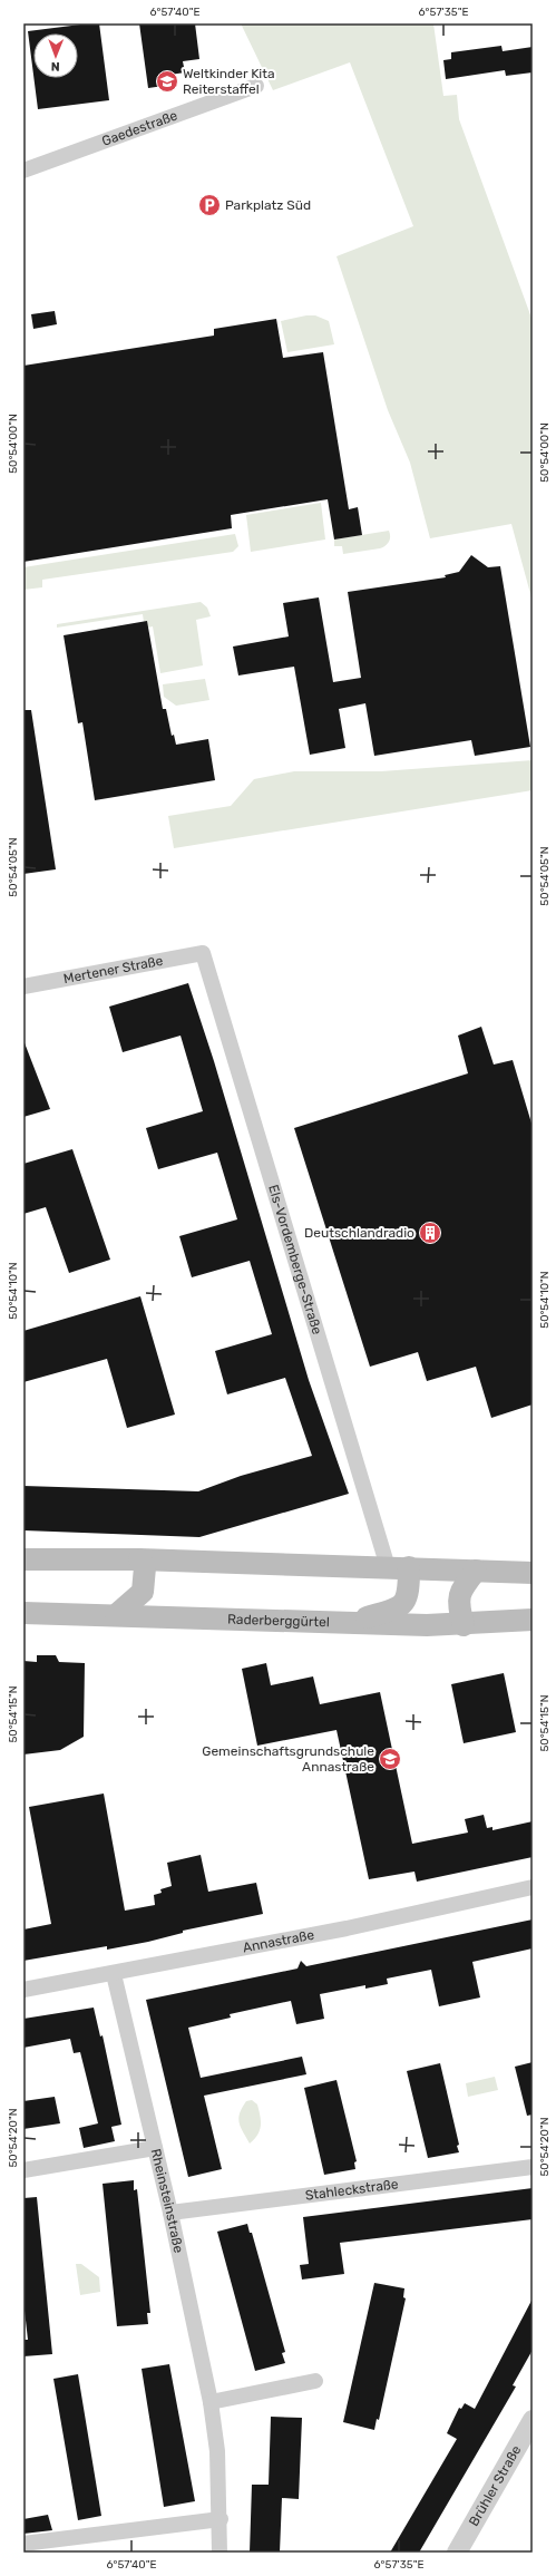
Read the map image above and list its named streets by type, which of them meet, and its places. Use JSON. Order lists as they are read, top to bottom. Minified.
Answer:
{"streets":{"main road":["Raderberggürtel"],"street":["Gaedestraße","Mertener Straße","Els-Vordemberge-Straße","Annastraße","Stahleckstraße","Rheinsteinstraße","Brühler Straße"]},"crossings":[["Mertener Straße","Els-Vordemberge-Straße"],["Annastraße","Rheinsteinstraße"],["Stahleckstraße","Rheinsteinstraße"]],"places":{"school or university":["Weltkinder Kita Reiterstaffel","Gemeinschaftsgrundschule Annastraße"],"parking":["Parkplatz Süd"],"building":["Deutschlandradio"]},"north":"bottom","coordinates":["6°57'40\"E","6°57'35\"E","50°54'00\"N","50°54'05\"N","50°54'10\"N","50°54'15\"N","50°54'20\"N"]}
